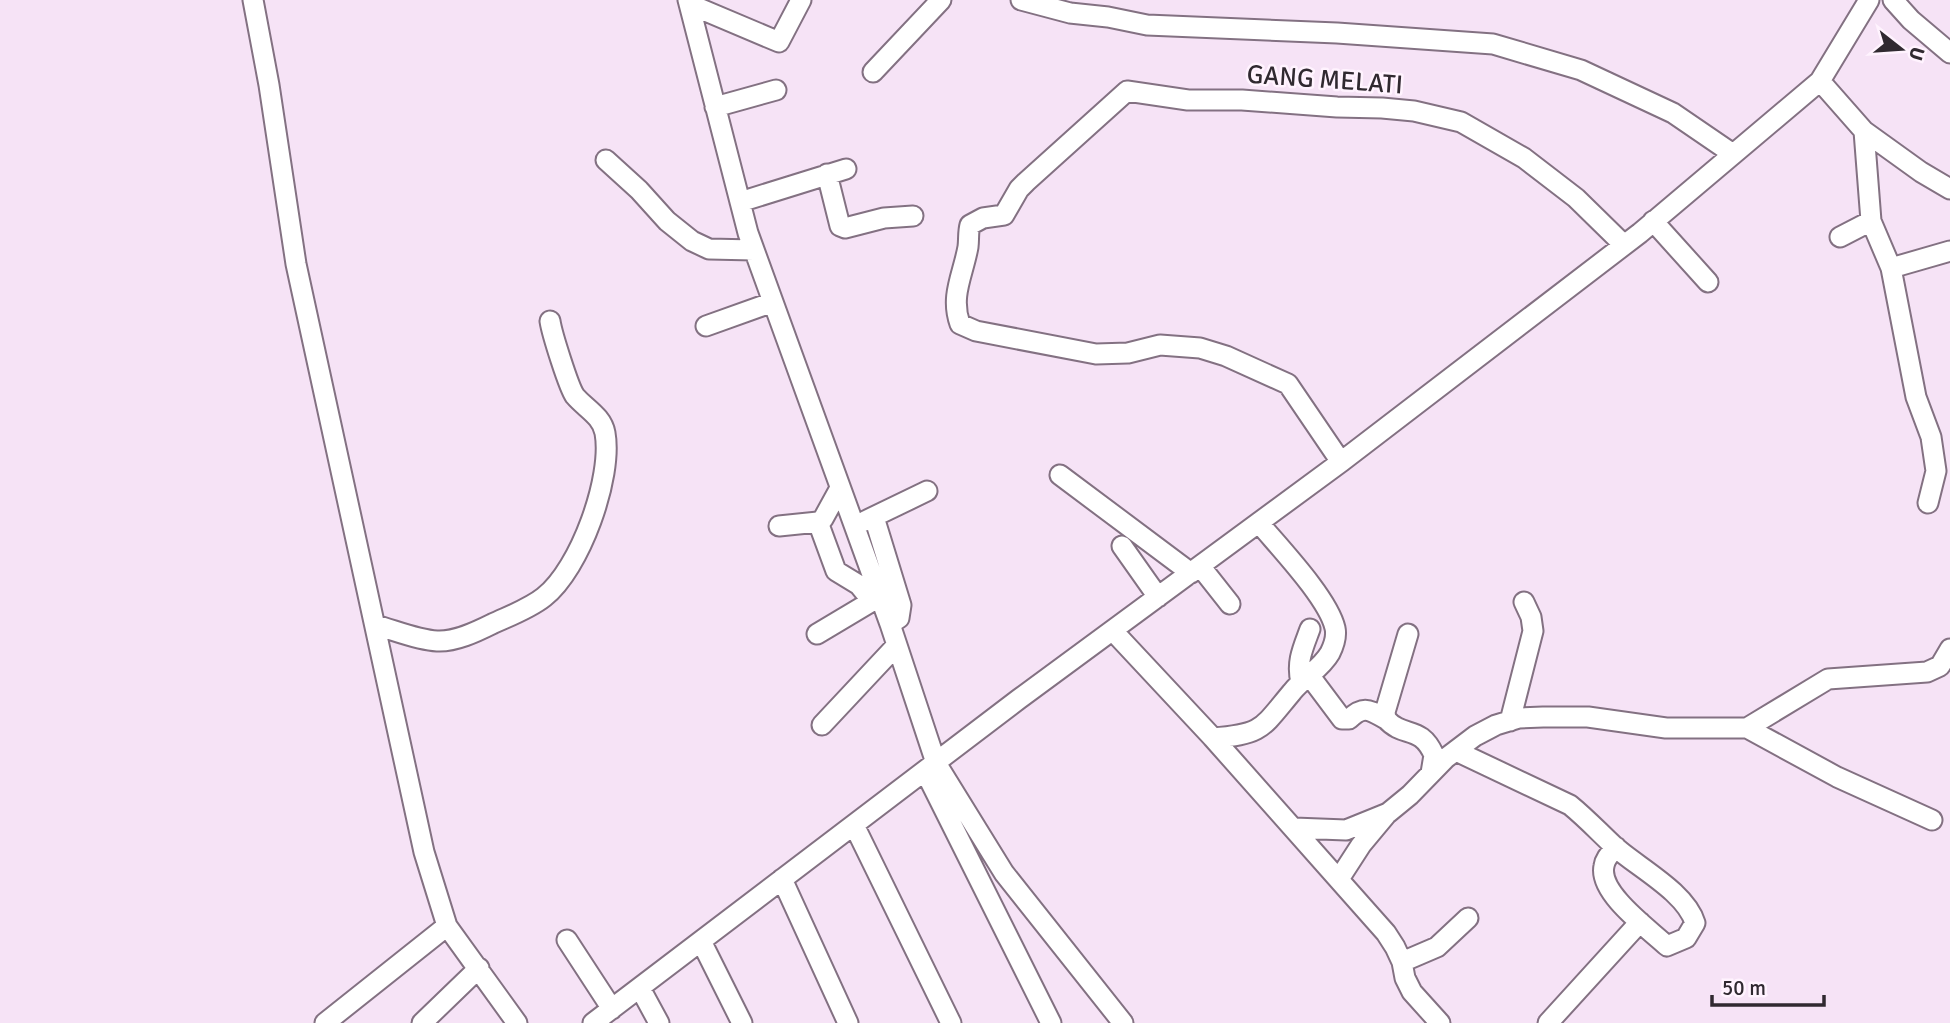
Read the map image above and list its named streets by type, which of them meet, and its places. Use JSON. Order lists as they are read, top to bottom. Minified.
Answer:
{"streets":{"street":["GANG MELATI"]},"scale_bar":"50 m","north":"right"}
